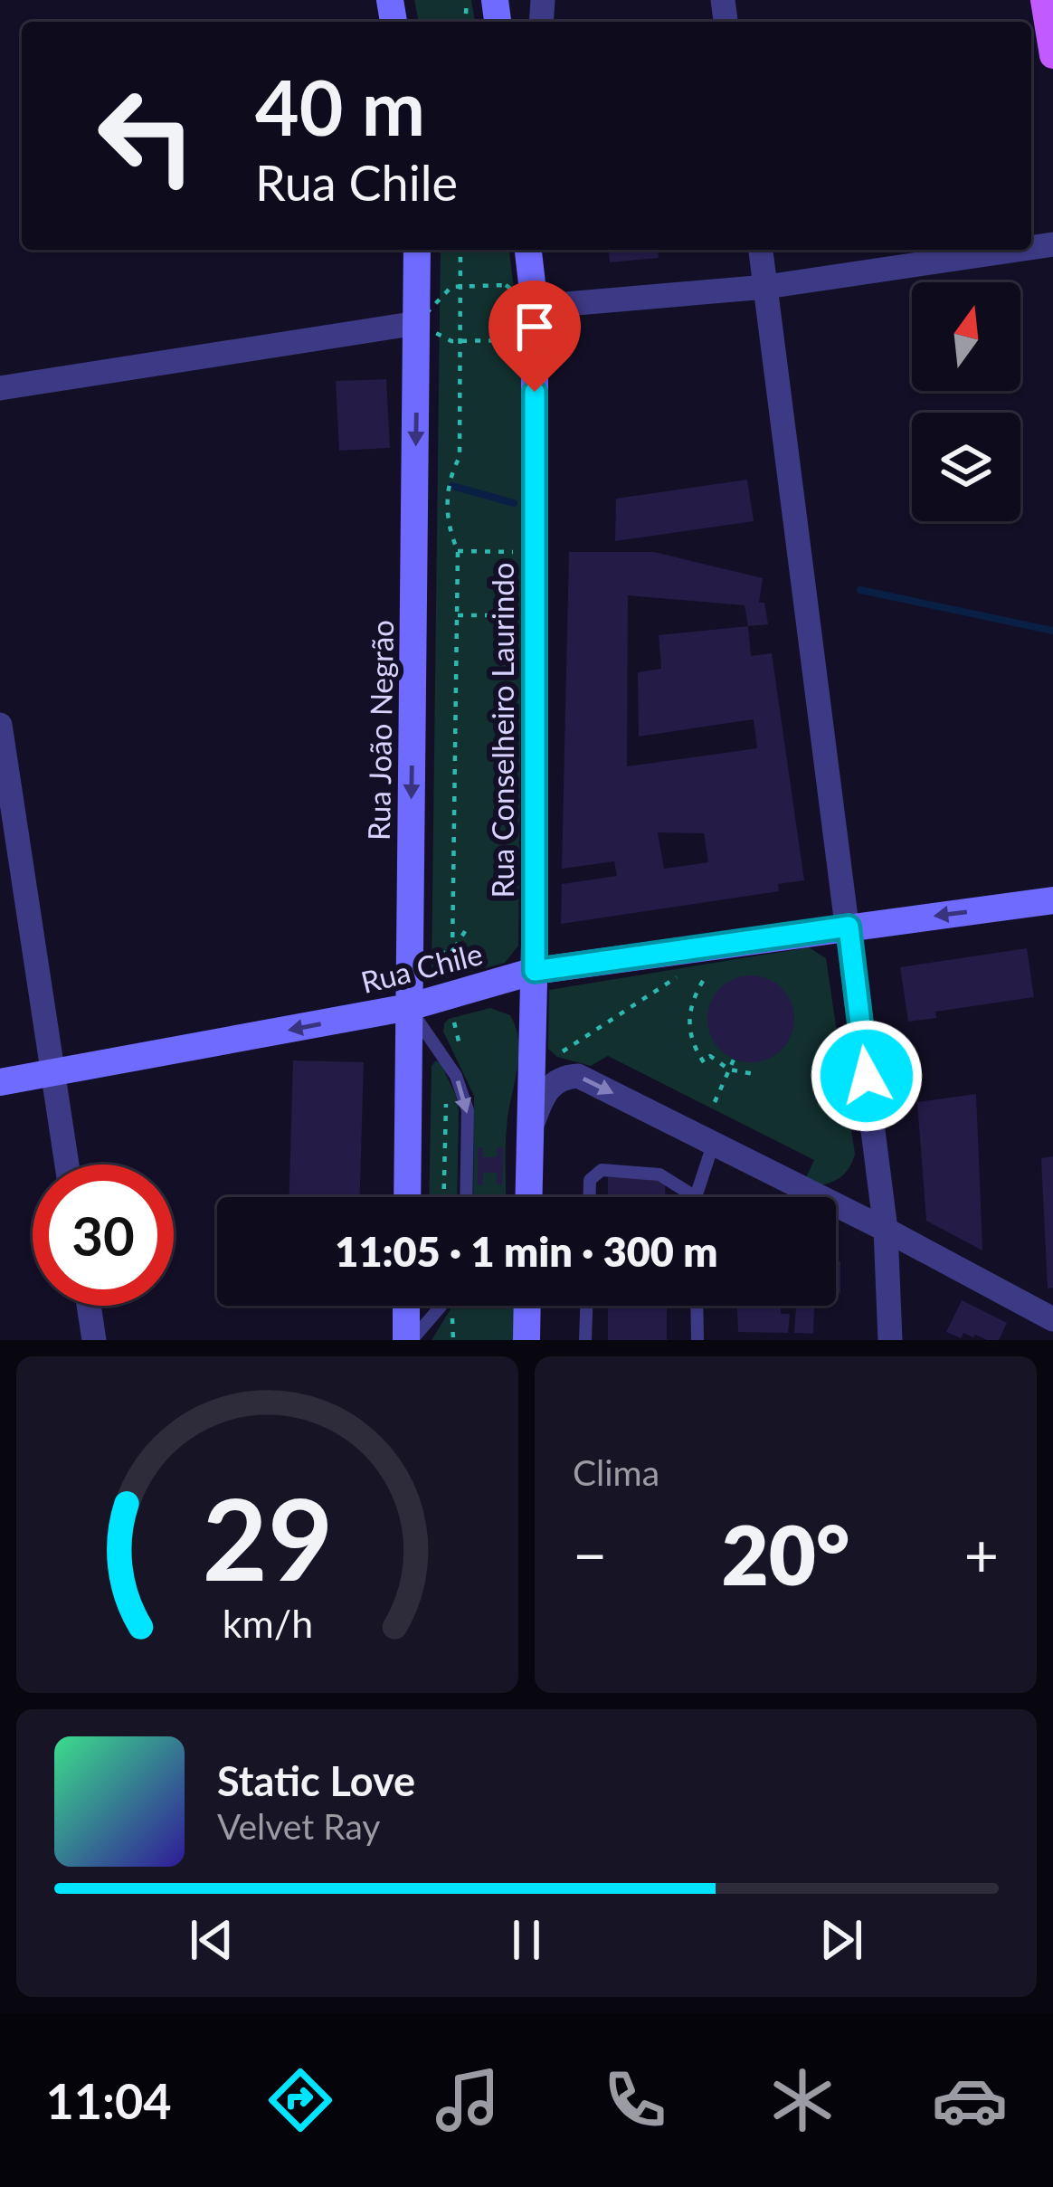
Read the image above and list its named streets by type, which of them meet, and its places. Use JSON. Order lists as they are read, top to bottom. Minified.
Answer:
{"streets":{"main road":["Rua João Negrão","Rua Conselheiro Laurindo","Rua Chile"]},"crossings":[["Rua João Negrão","Rua Chile"],["Rua Conselheiro Laurindo","Rua Chile"]],"one_way":["Rua João Negrão","Rua Chile"],"north":"top","page":{"turn":["40 m","Rua Chile"],"limit":"30","trip":"11:05 · 1 min · 300 m","tile":"Clima","heat":["−","20°","+"],"song":["Static Love","Velvet Ray"],"tabs":"11:04","gauge":["29","km/h"]}}
